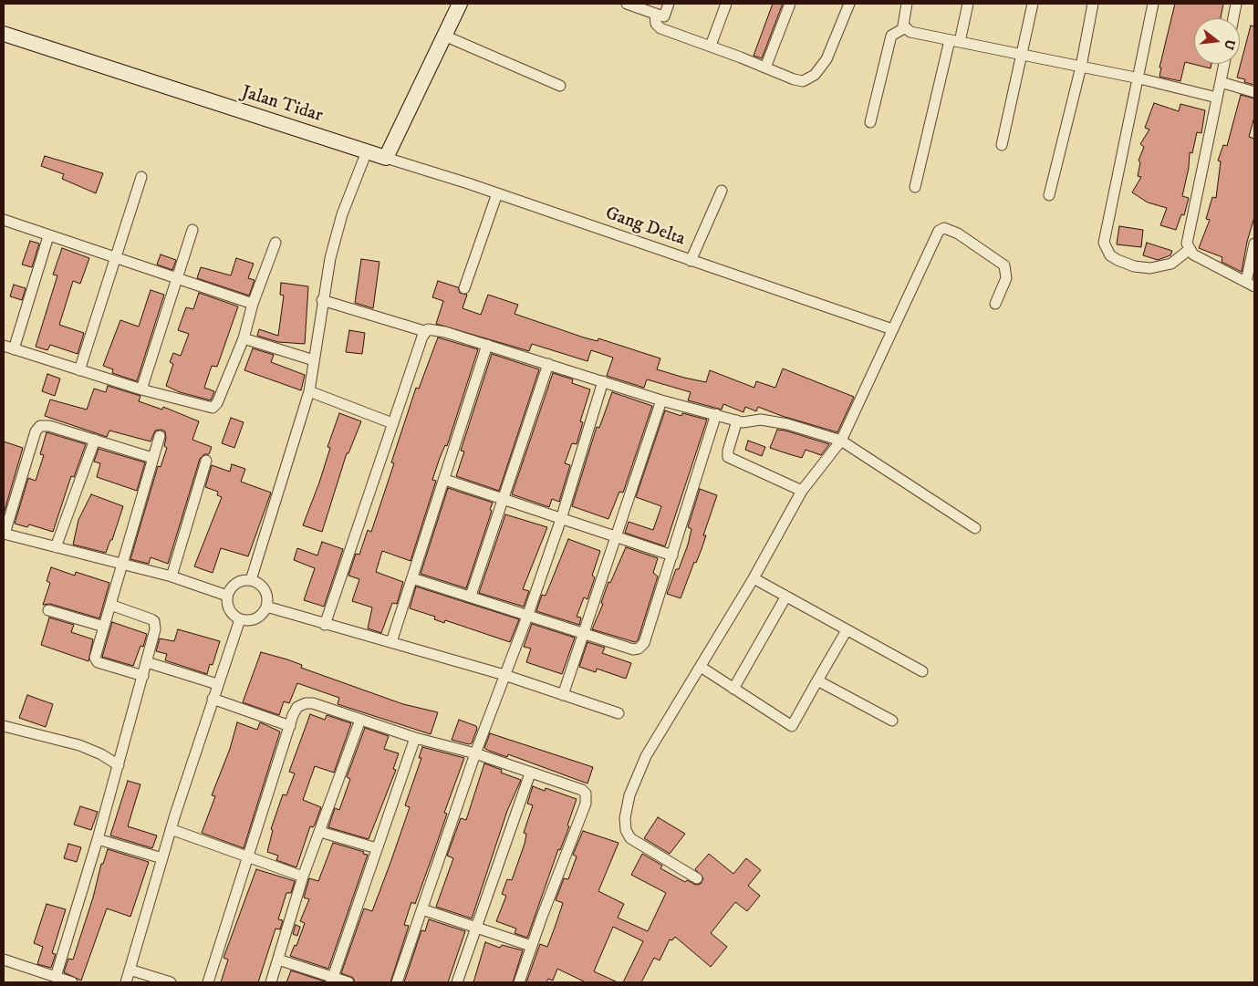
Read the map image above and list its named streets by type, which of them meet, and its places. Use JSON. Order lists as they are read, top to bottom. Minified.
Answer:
{"streets":{"main road":["Jalan Tidar"],"street":["Gang Delta"]},"crossings":[["Jalan Tidar","Gang Delta"]],"north":"right"}
